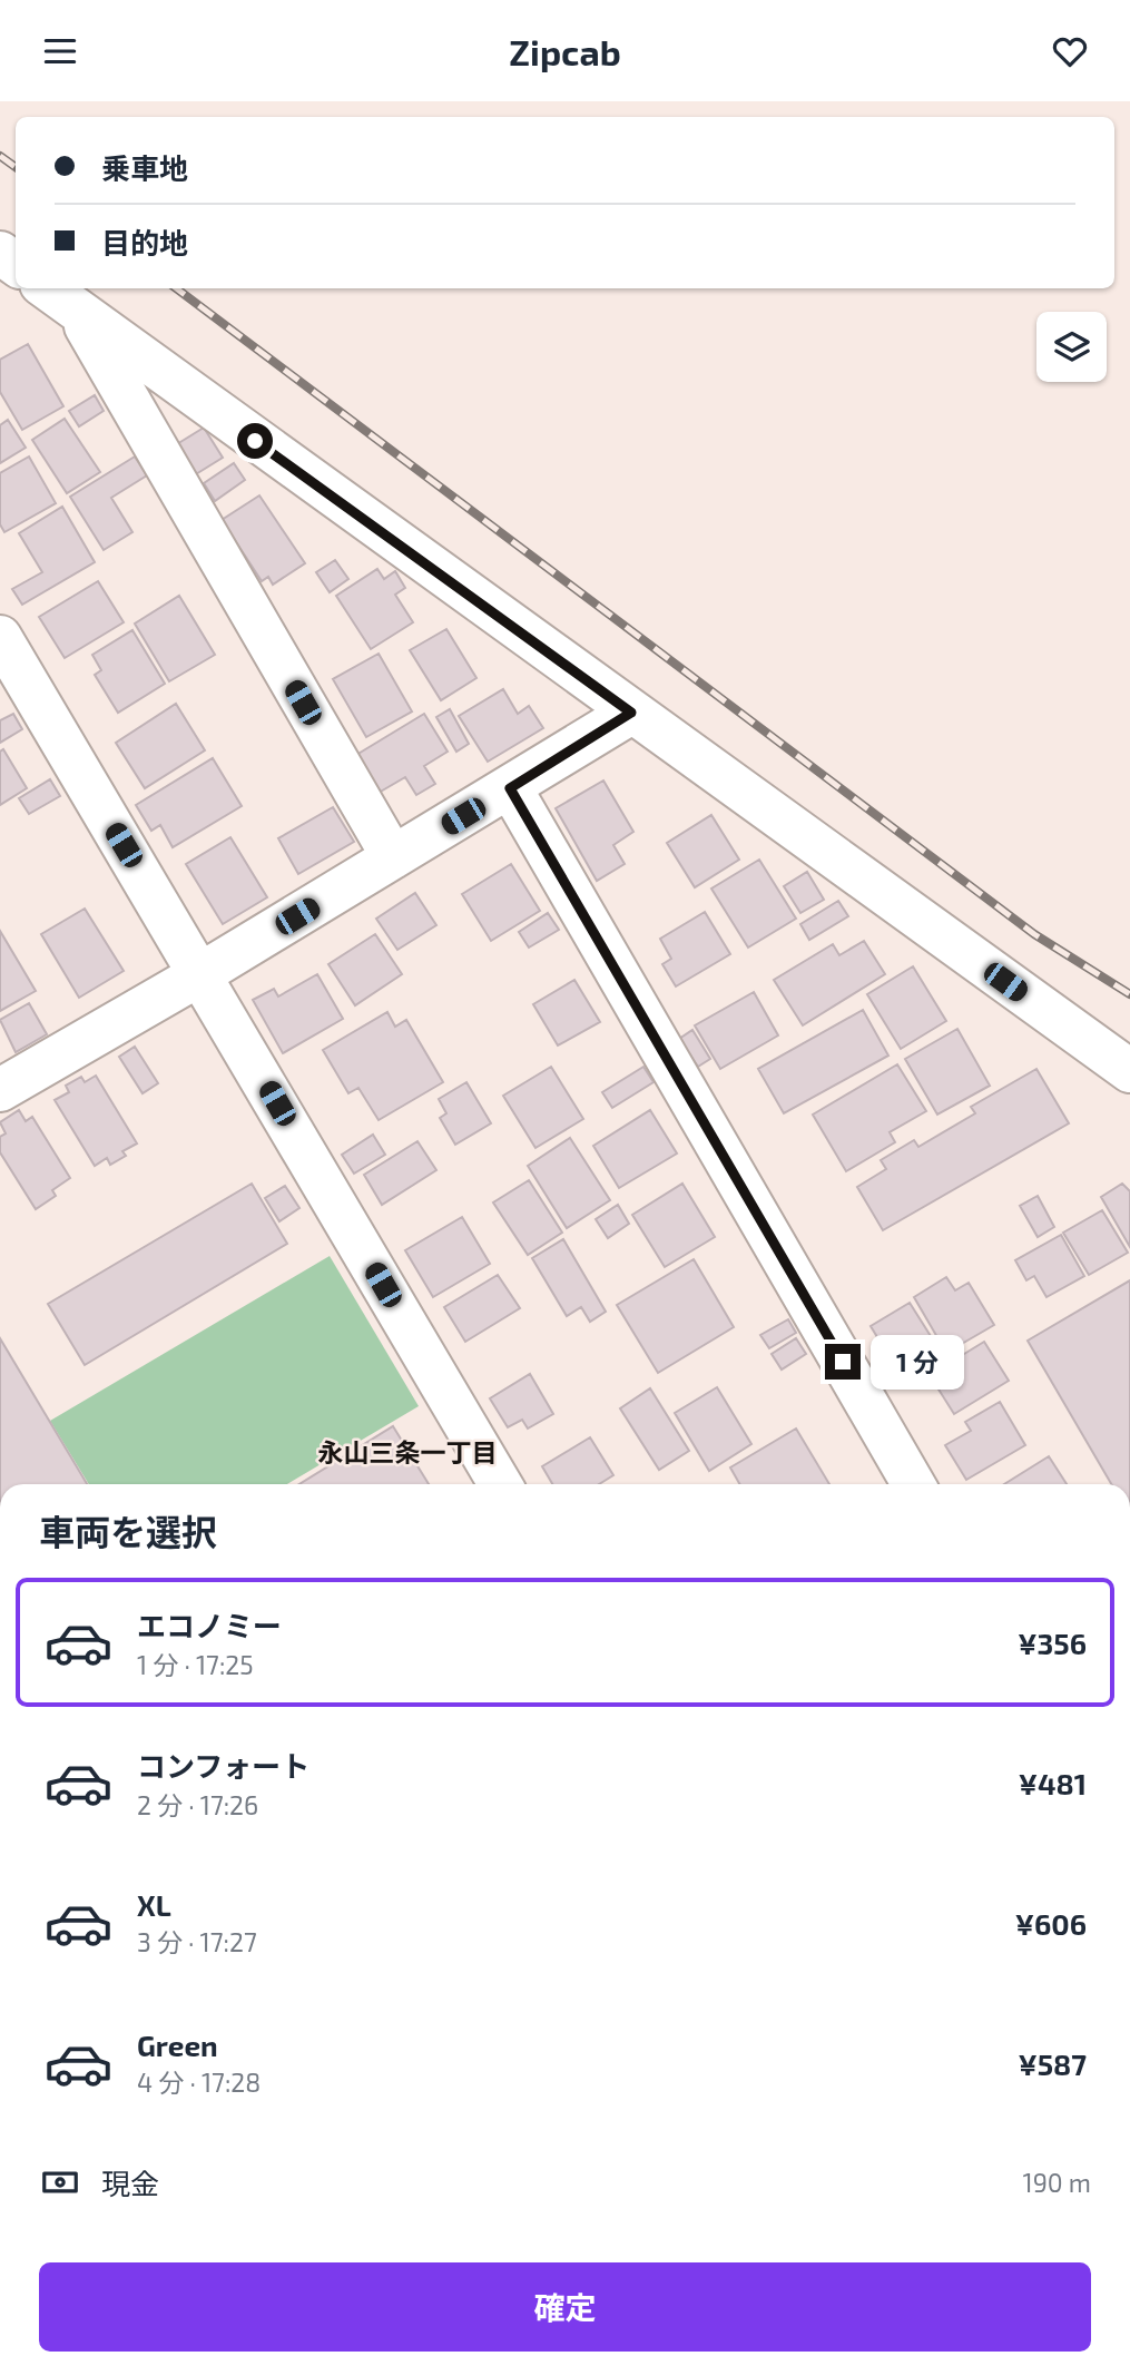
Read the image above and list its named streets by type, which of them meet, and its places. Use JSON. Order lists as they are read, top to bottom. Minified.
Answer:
{"districts":["永山三条一丁目"],"page":{"header":"Zipcab","banner":["乗車地","目的地"],"bubble":"1 分","heading":"車両を選択","list":[{"name":"エコノミー","note":"1 分 · 17:25","value":"¥356"},{"name":"コンフォート","note":"2 分 · 17:26","value":"¥481"},{"name":"XL","note":"3 分 · 17:27","value":"¥606"},{"name":"Green","note":"4 分 · 17:28","value":"¥587"}],"pay":["現金","190 m"],"buttons":"確定"}}
